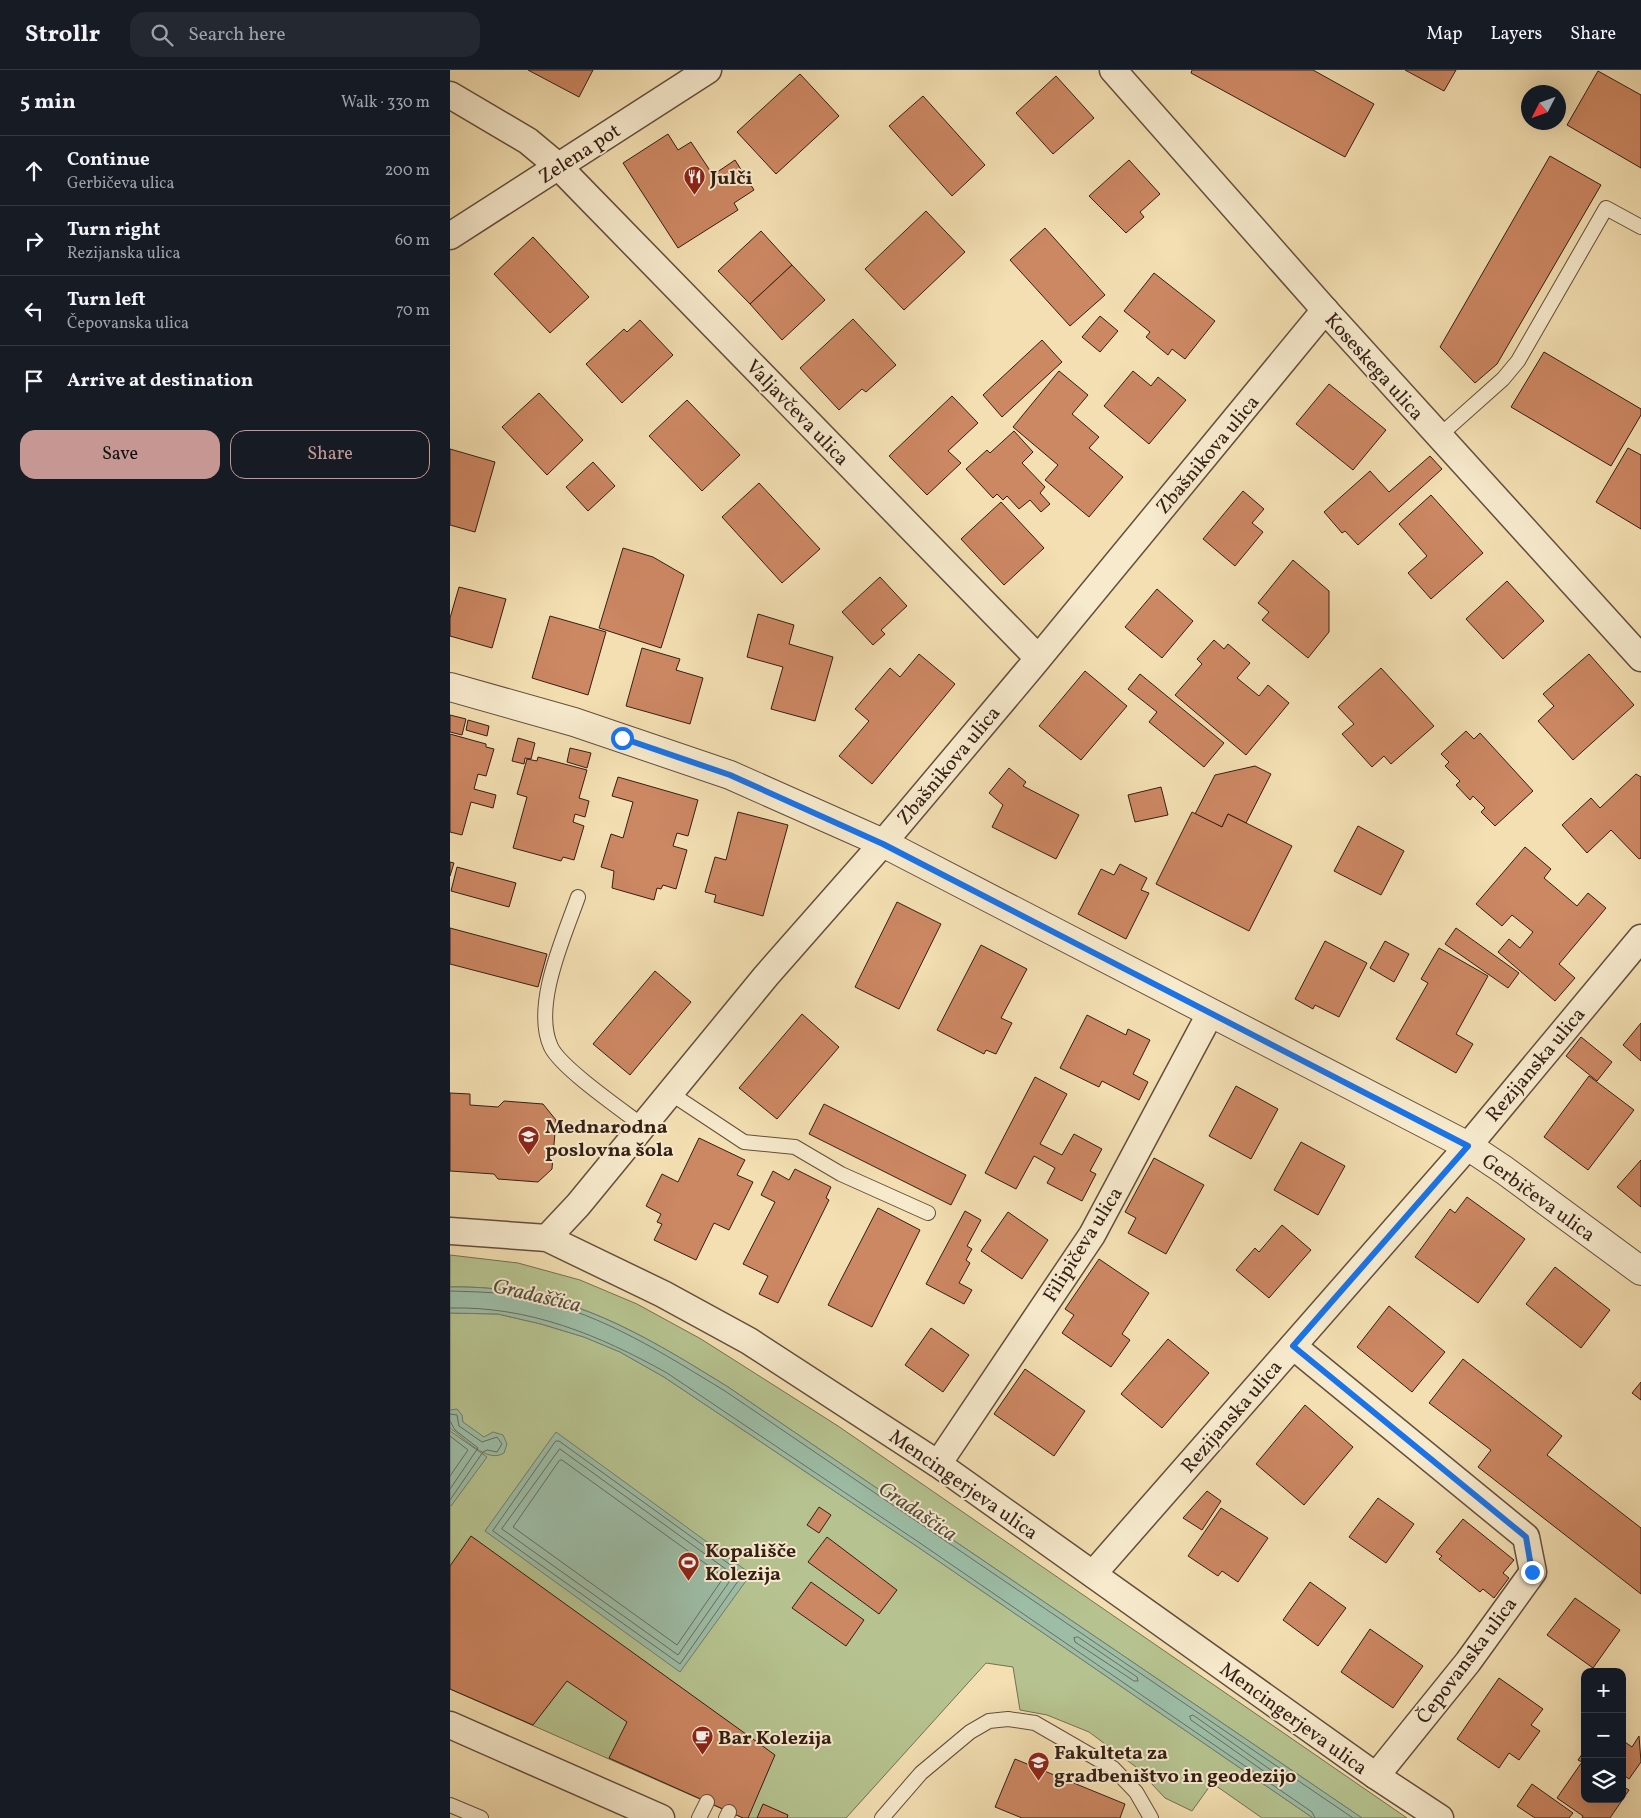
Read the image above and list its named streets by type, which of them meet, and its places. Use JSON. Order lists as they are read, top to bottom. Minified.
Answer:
{"streets":{"street":["Zelena pot","Koseskega ulica","Valjavčeva ulica","Zbašnikova ulica","Rezijanska ulica","Gerbičeva ulica","Filipičeva ulica","Mencingerjeva ulica","Čepovanska ulica"]},"crossings":[["Zelena pot","Valjavčeva ulica"],["Koseskega ulica","Zbašnikova ulica"],["Valjavčeva ulica","Zbašnikova ulica"],["Zbašnikova ulica","Gerbičeva ulica"],["Zbašnikova ulica","Mencingerjeva ulica"],["Rezijanska ulica","Gerbičeva ulica"],["Rezijanska ulica","Mencingerjeva ulica"],["Rezijanska ulica","Čepovanska ulica"],["Gerbičeva ulica","Filipičeva ulica"],["Filipičeva ulica","Mencingerjeva ulica"],["Mencingerjeva ulica","Čepovanska ulica"]],"water":["Gradaščica"],"places":{"restaurant":["Julči"],"school or university":["Mednarodna poslovna šola","Fakulteta za gradbeništvo in geodezijo"],"sports":["Kopališče Kolezija"],"cafe":["Bar Kolezija"]},"north":"bottom left","page":{"header":"Strollr","search":"Search here","nav":["Map","Layers","Share"],"heading":["5 min","Walk · 330 m"],"list":[["Continue","Gerbičeva ulica","200 m"],["Turn right","Rezijanska ulica","60 m"],["Turn left","Čepovanska ulica","70 m"],"Arrive at destination"],"buttons":["Save","Share"],"map_buttons":["+","−"]}}
